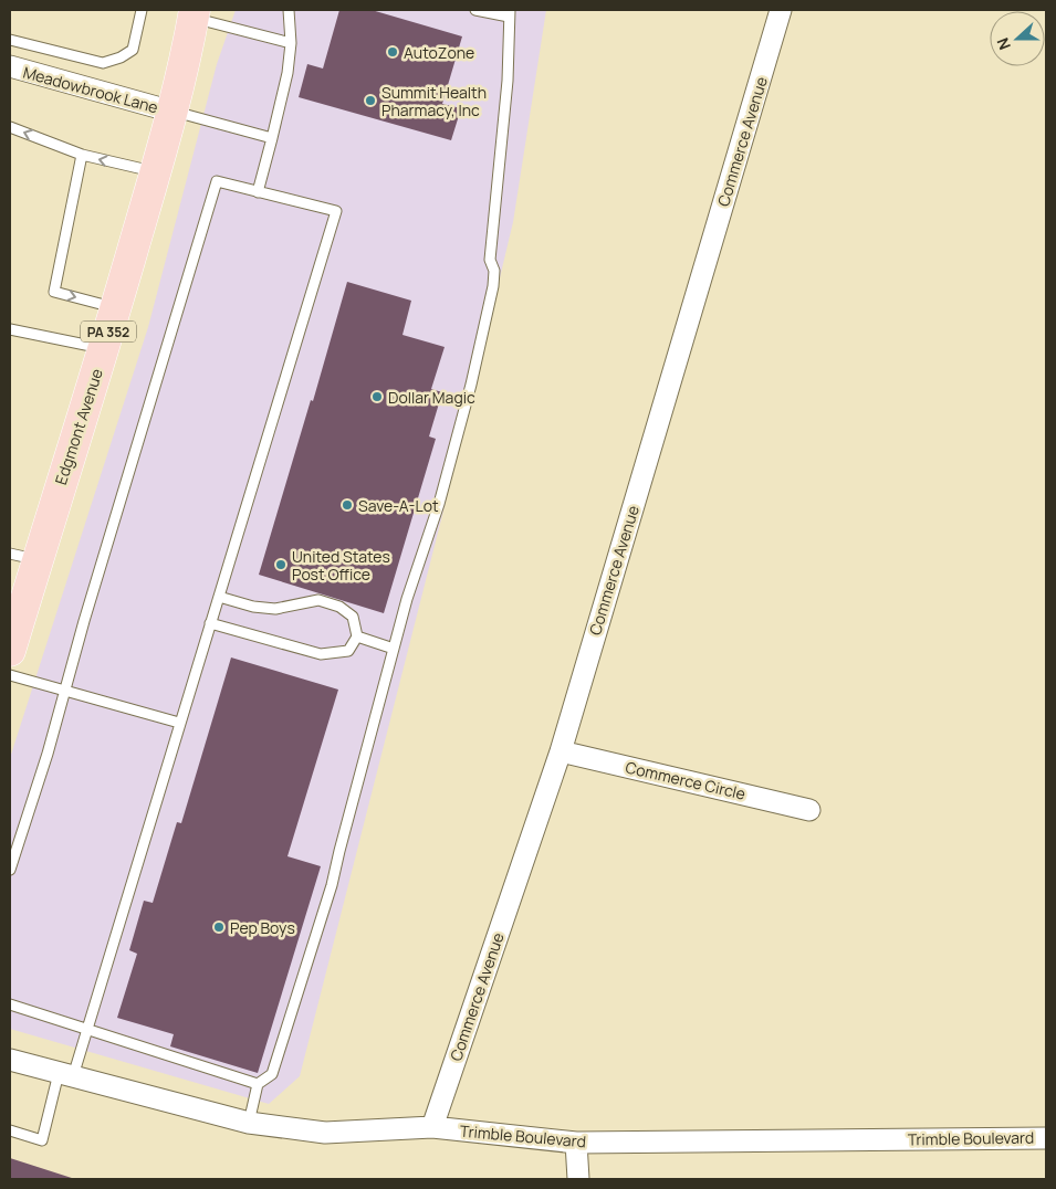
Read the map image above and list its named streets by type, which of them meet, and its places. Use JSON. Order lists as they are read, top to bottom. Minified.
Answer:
{"streets":{"main road":["PA 352","Edgmont Avenue"],"street":["Meadowbrook Lane","Commerce Avenue","Commerce Circle","Trimble Boulevard"]},"crossings":[["Meadowbrook Lane","Edgmont Avenue"],["Commerce Avenue","Commerce Circle"],["Commerce Avenue","Trimble Boulevard"]],"places":["AutoZone","Summit Health Pharmacy, Inc","Dollar Magic","Save-A-Lot","United States Post Office","Pep Boys"],"north":"left"}
